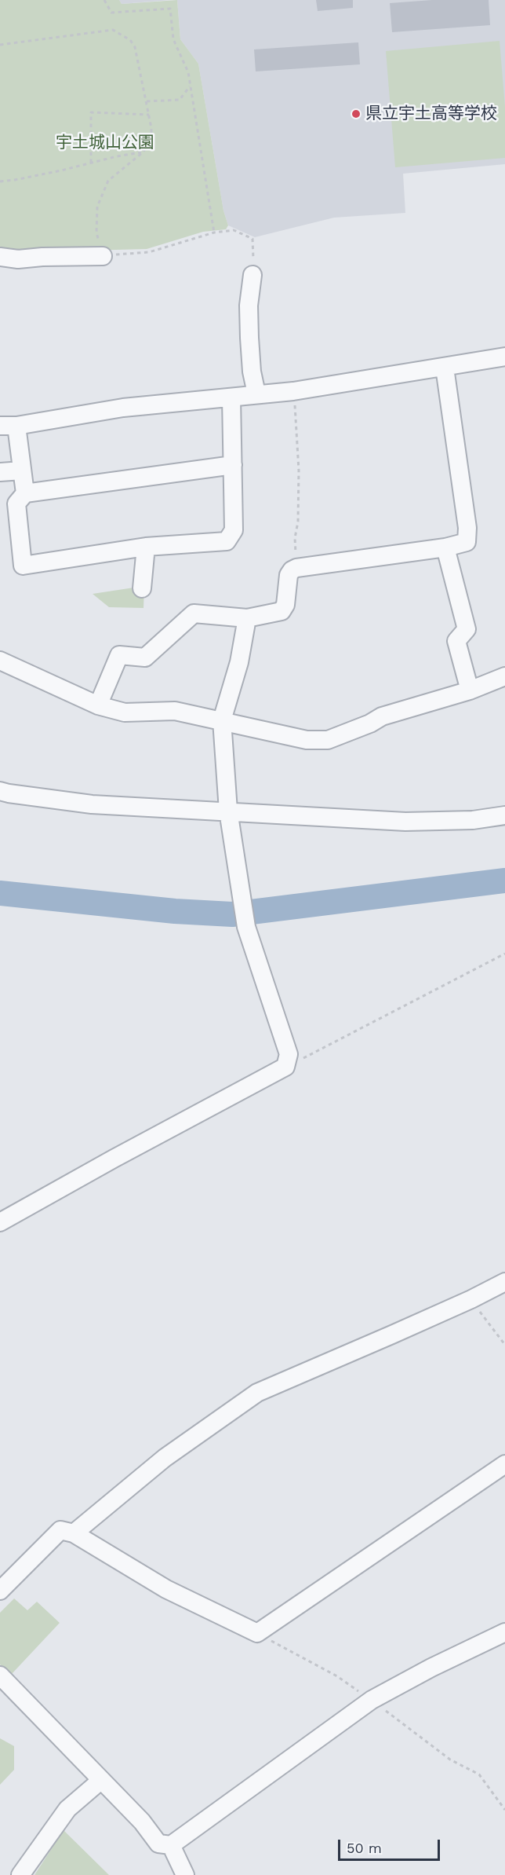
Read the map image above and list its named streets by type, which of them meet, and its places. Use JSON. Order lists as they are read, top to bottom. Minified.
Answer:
{"parks":["宇土城山公園"],"places":["県立宇土高等学校"],"scale_bar":"50 m"}
